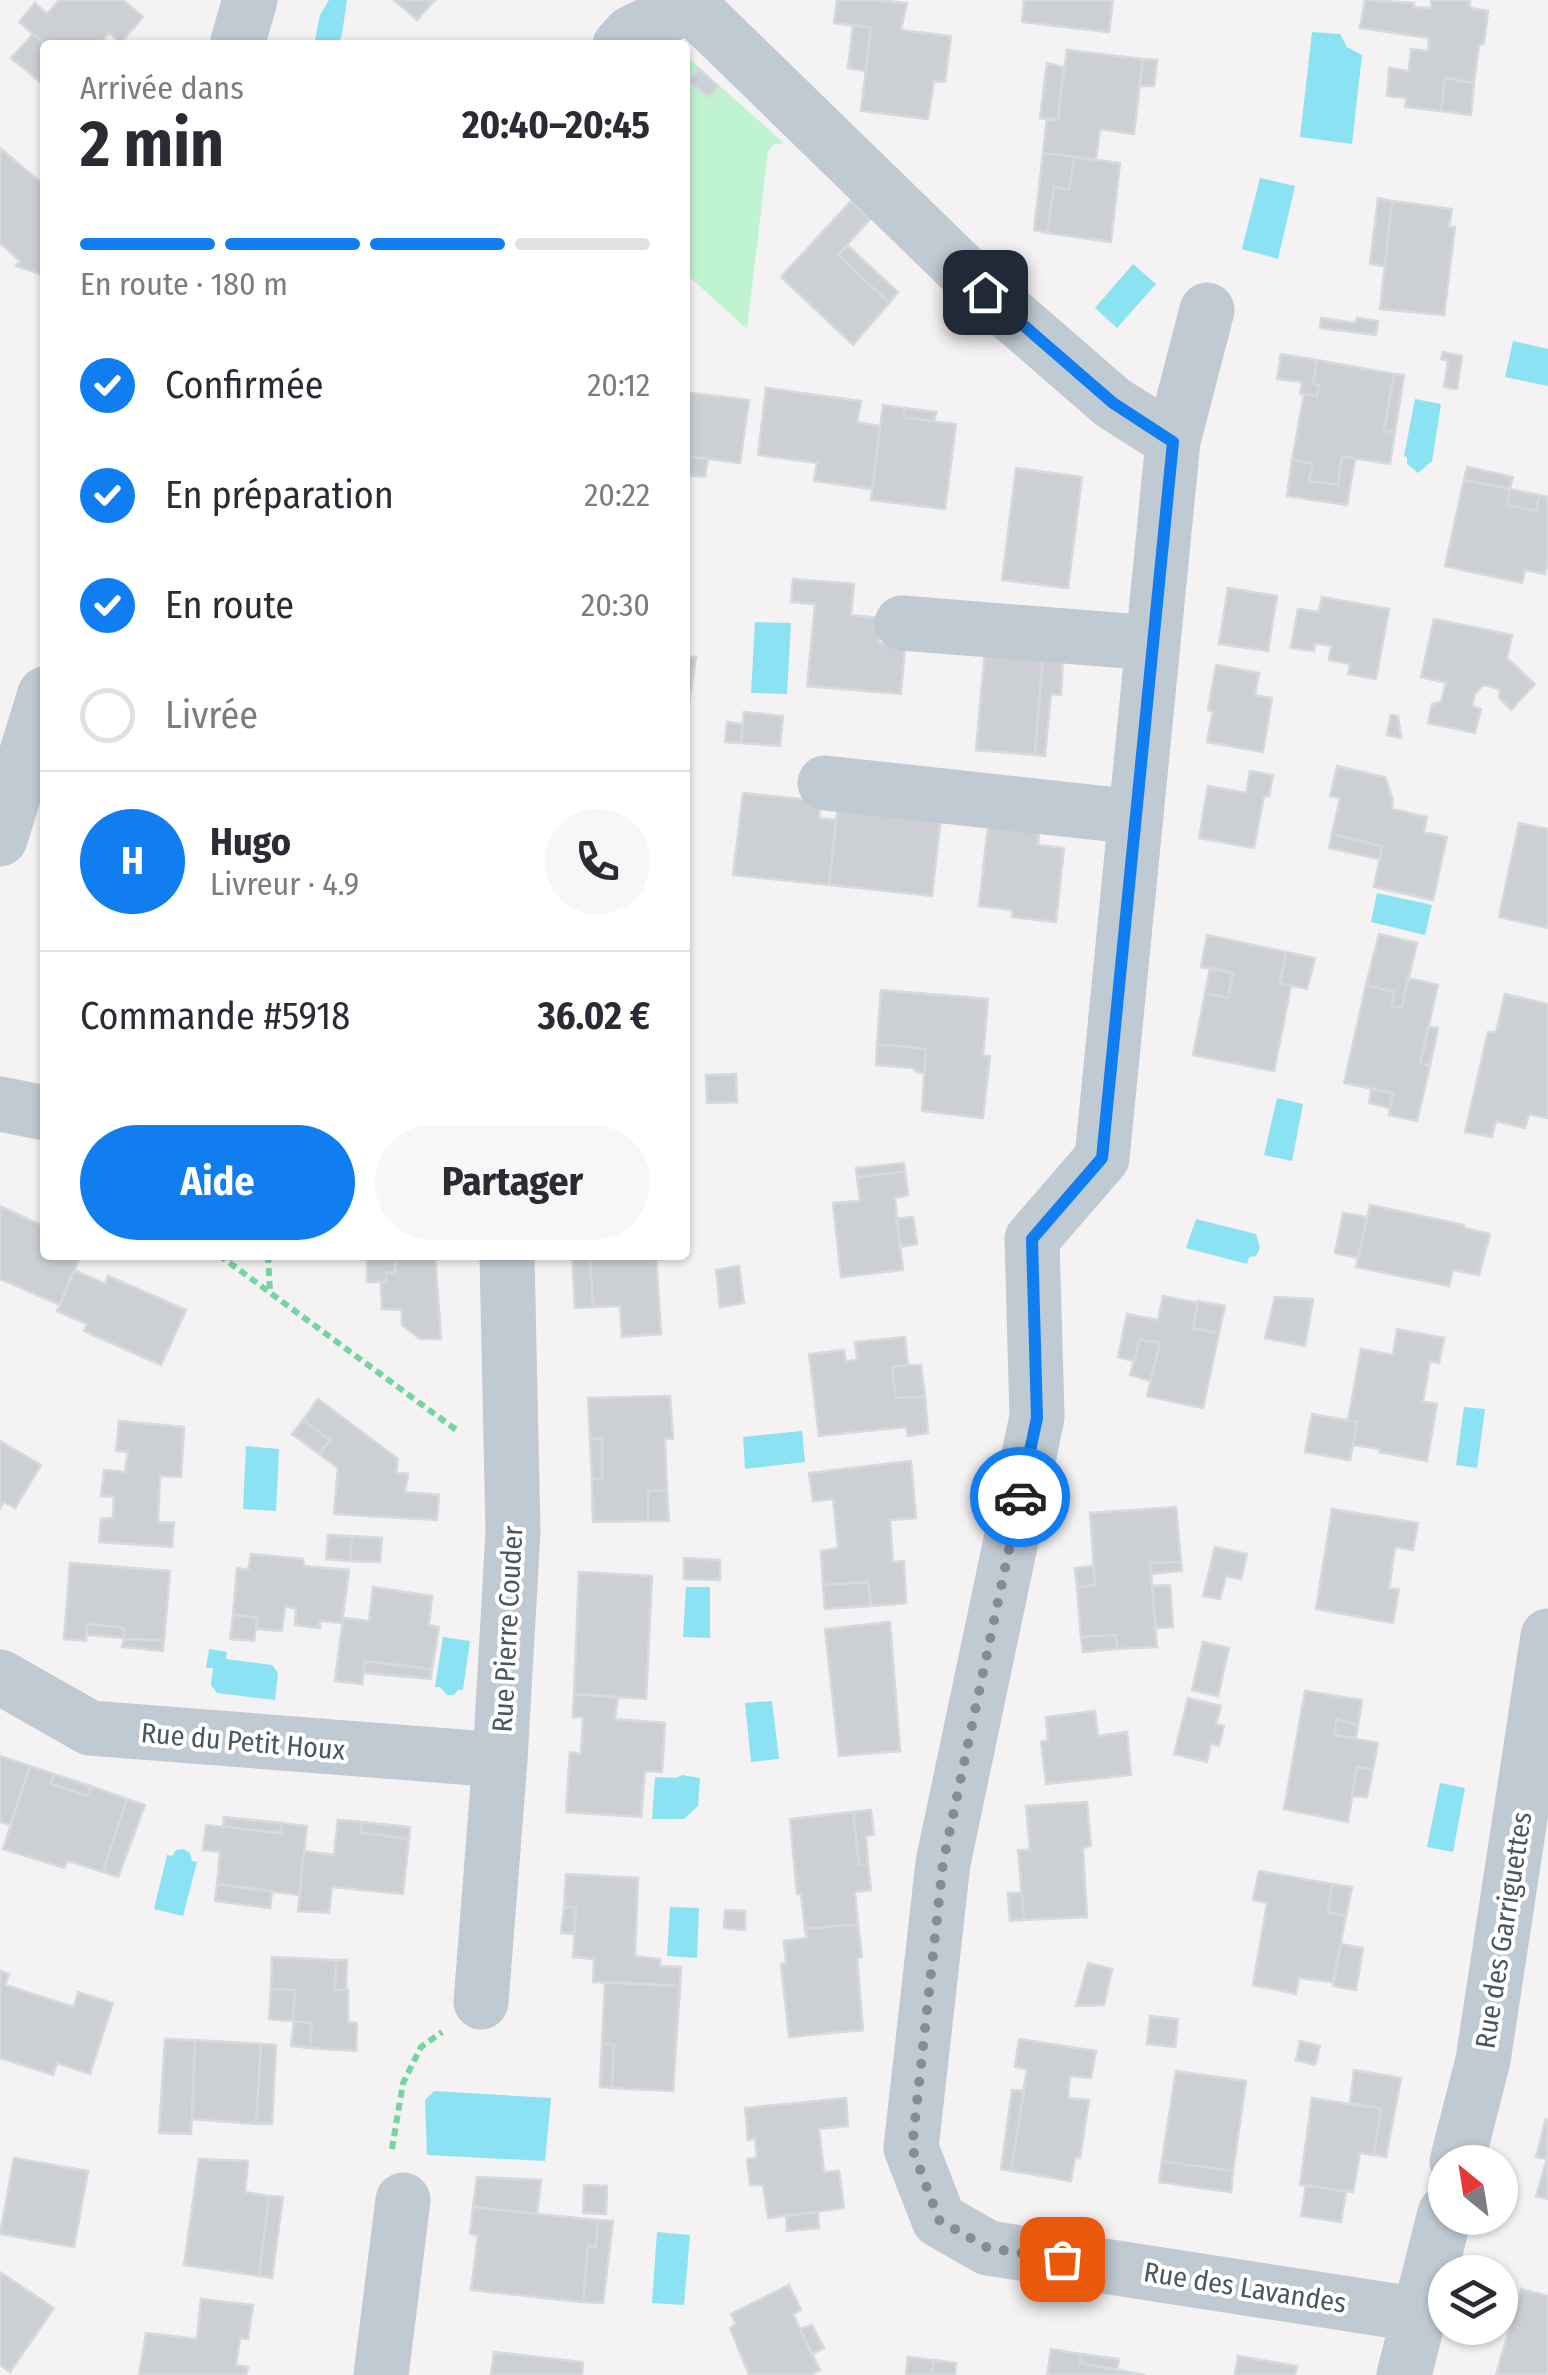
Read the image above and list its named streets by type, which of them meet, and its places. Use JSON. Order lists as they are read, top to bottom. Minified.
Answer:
{"streets":{"street":["Rue Pierre Couder","Rue du Petit Houx","Rue des Garriguettes","Rue des Lavandes"]},"crossings":[["Rue Pierre Couder","Rue du Petit Houx"]],"north":"top left","page":{"heading":["2 min","Arrivée dans","20:40–20:45"],"panel":["Hugo","Livreur · 4.9","Commande #5918","36.02 €"],"bar":"En route · 180 m","list":[["Confirmée","20:12"],["En préparation","20:22"],["En route","20:30"],"Livrée"],"round":"H","buttons":["Aide","Partager"]}}
